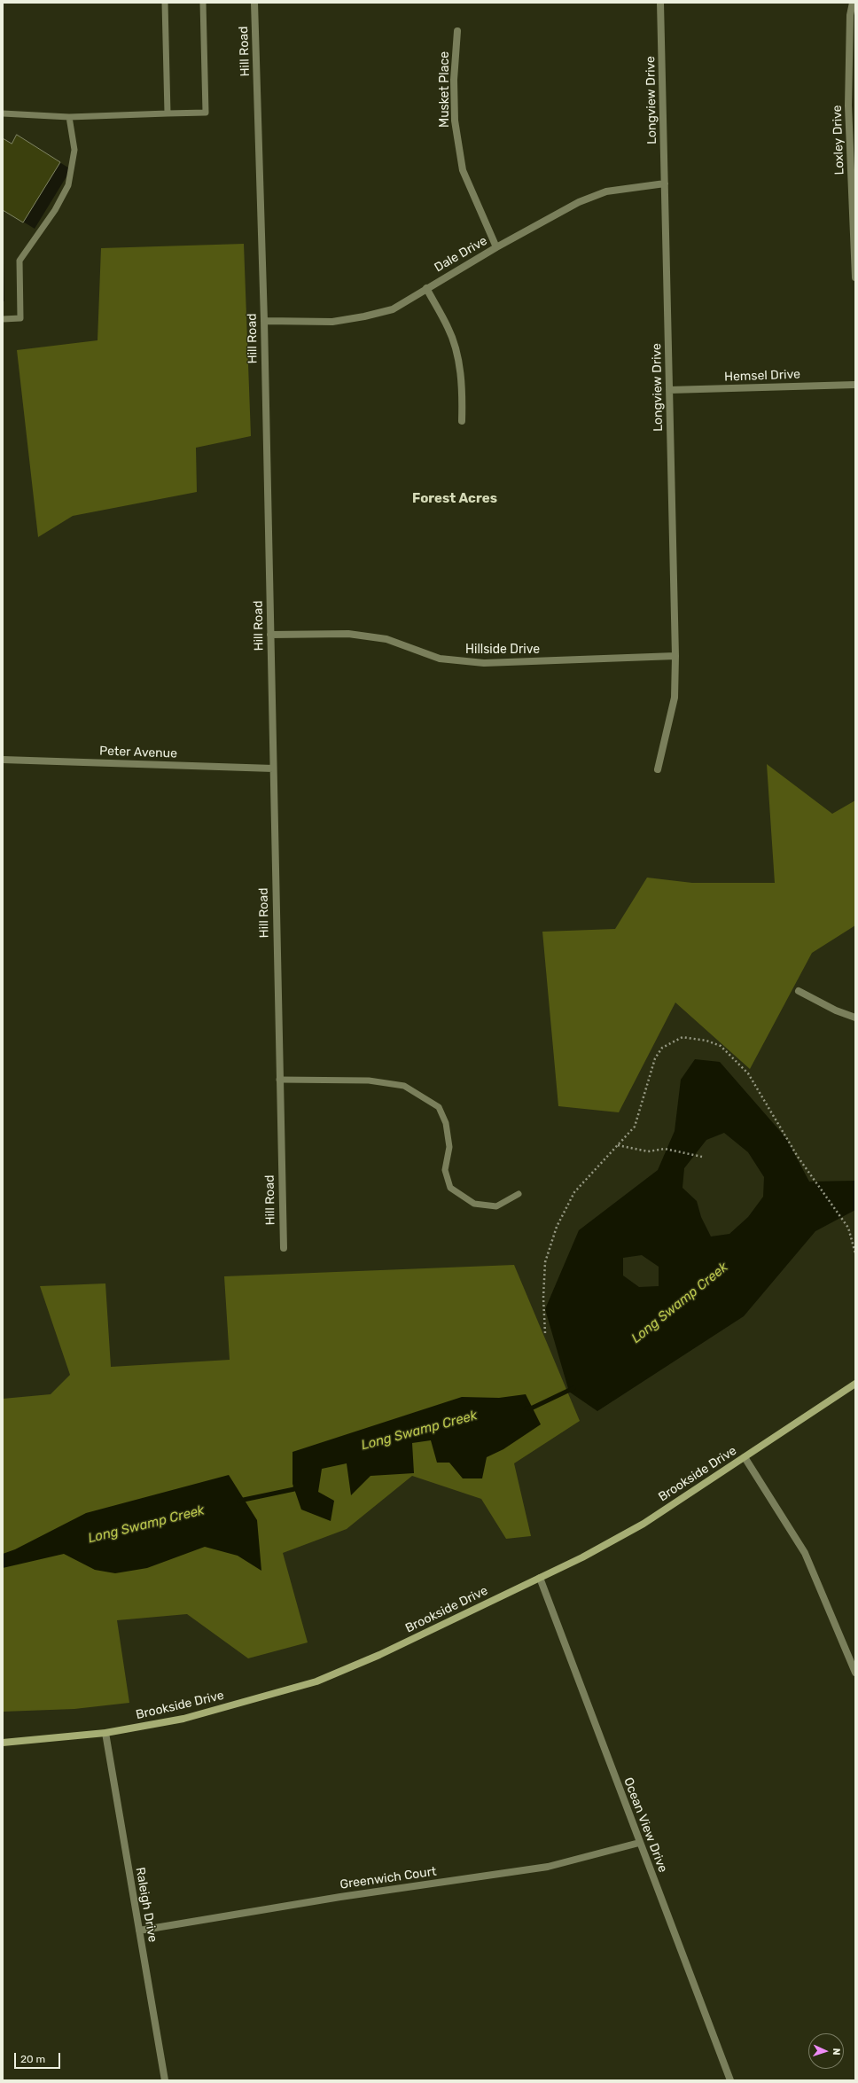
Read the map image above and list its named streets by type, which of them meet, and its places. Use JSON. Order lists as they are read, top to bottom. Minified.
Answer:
{"streets":{"street":["Hill Road","Musket Place","Longview Drive","Loxley Drive","Dale Drive","Hemsel Drive","Hillside Drive","Peter Avenue","Brookside Drive","Ocean View Drive","Greenwich Court","Raleigh Drive"]},"crossings":[["Hill Road","Dale Drive"],["Hill Road","Hillside Drive"],["Hill Road","Peter Avenue"],["Musket Place","Dale Drive"],["Longview Drive","Dale Drive"],["Longview Drive","Hemsel Drive"],["Longview Drive","Hillside Drive"],["Brookside Drive","Ocean View Drive"],["Brookside Drive","Raleigh Drive"],["Ocean View Drive","Greenwich Court"],["Greenwich Court","Raleigh Drive"]],"districts":["Forest Acres"],"water":["Long Swamp Creek"],"scale_bar":"20 m","north":"right"}
